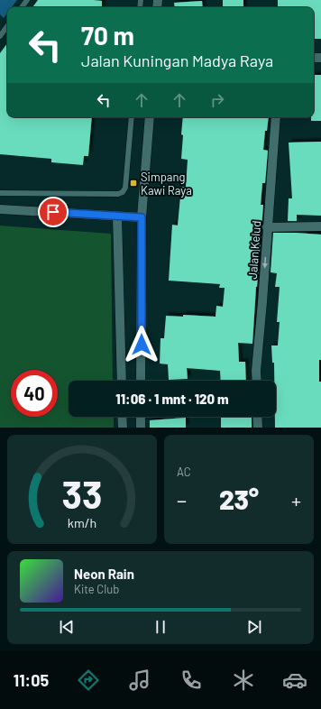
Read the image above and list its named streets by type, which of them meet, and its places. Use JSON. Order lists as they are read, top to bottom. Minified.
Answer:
{"streets":{"street":["Jalan Kelud"]},"one_way":["Jalan Kelud"],"places":{"transit":["Simpang Kawi Raya"]},"page":{"turn":["70 m","Jalan Kuningan Madya Raya"],"limit":"40","trip":"11:06 · 1 mnt · 120 m","tile":"AC","heat":["−","23°","+"],"song":["Neon Rain","Kite Club"],"tabs":"11:05","gauge":["33","km/h"]}}
